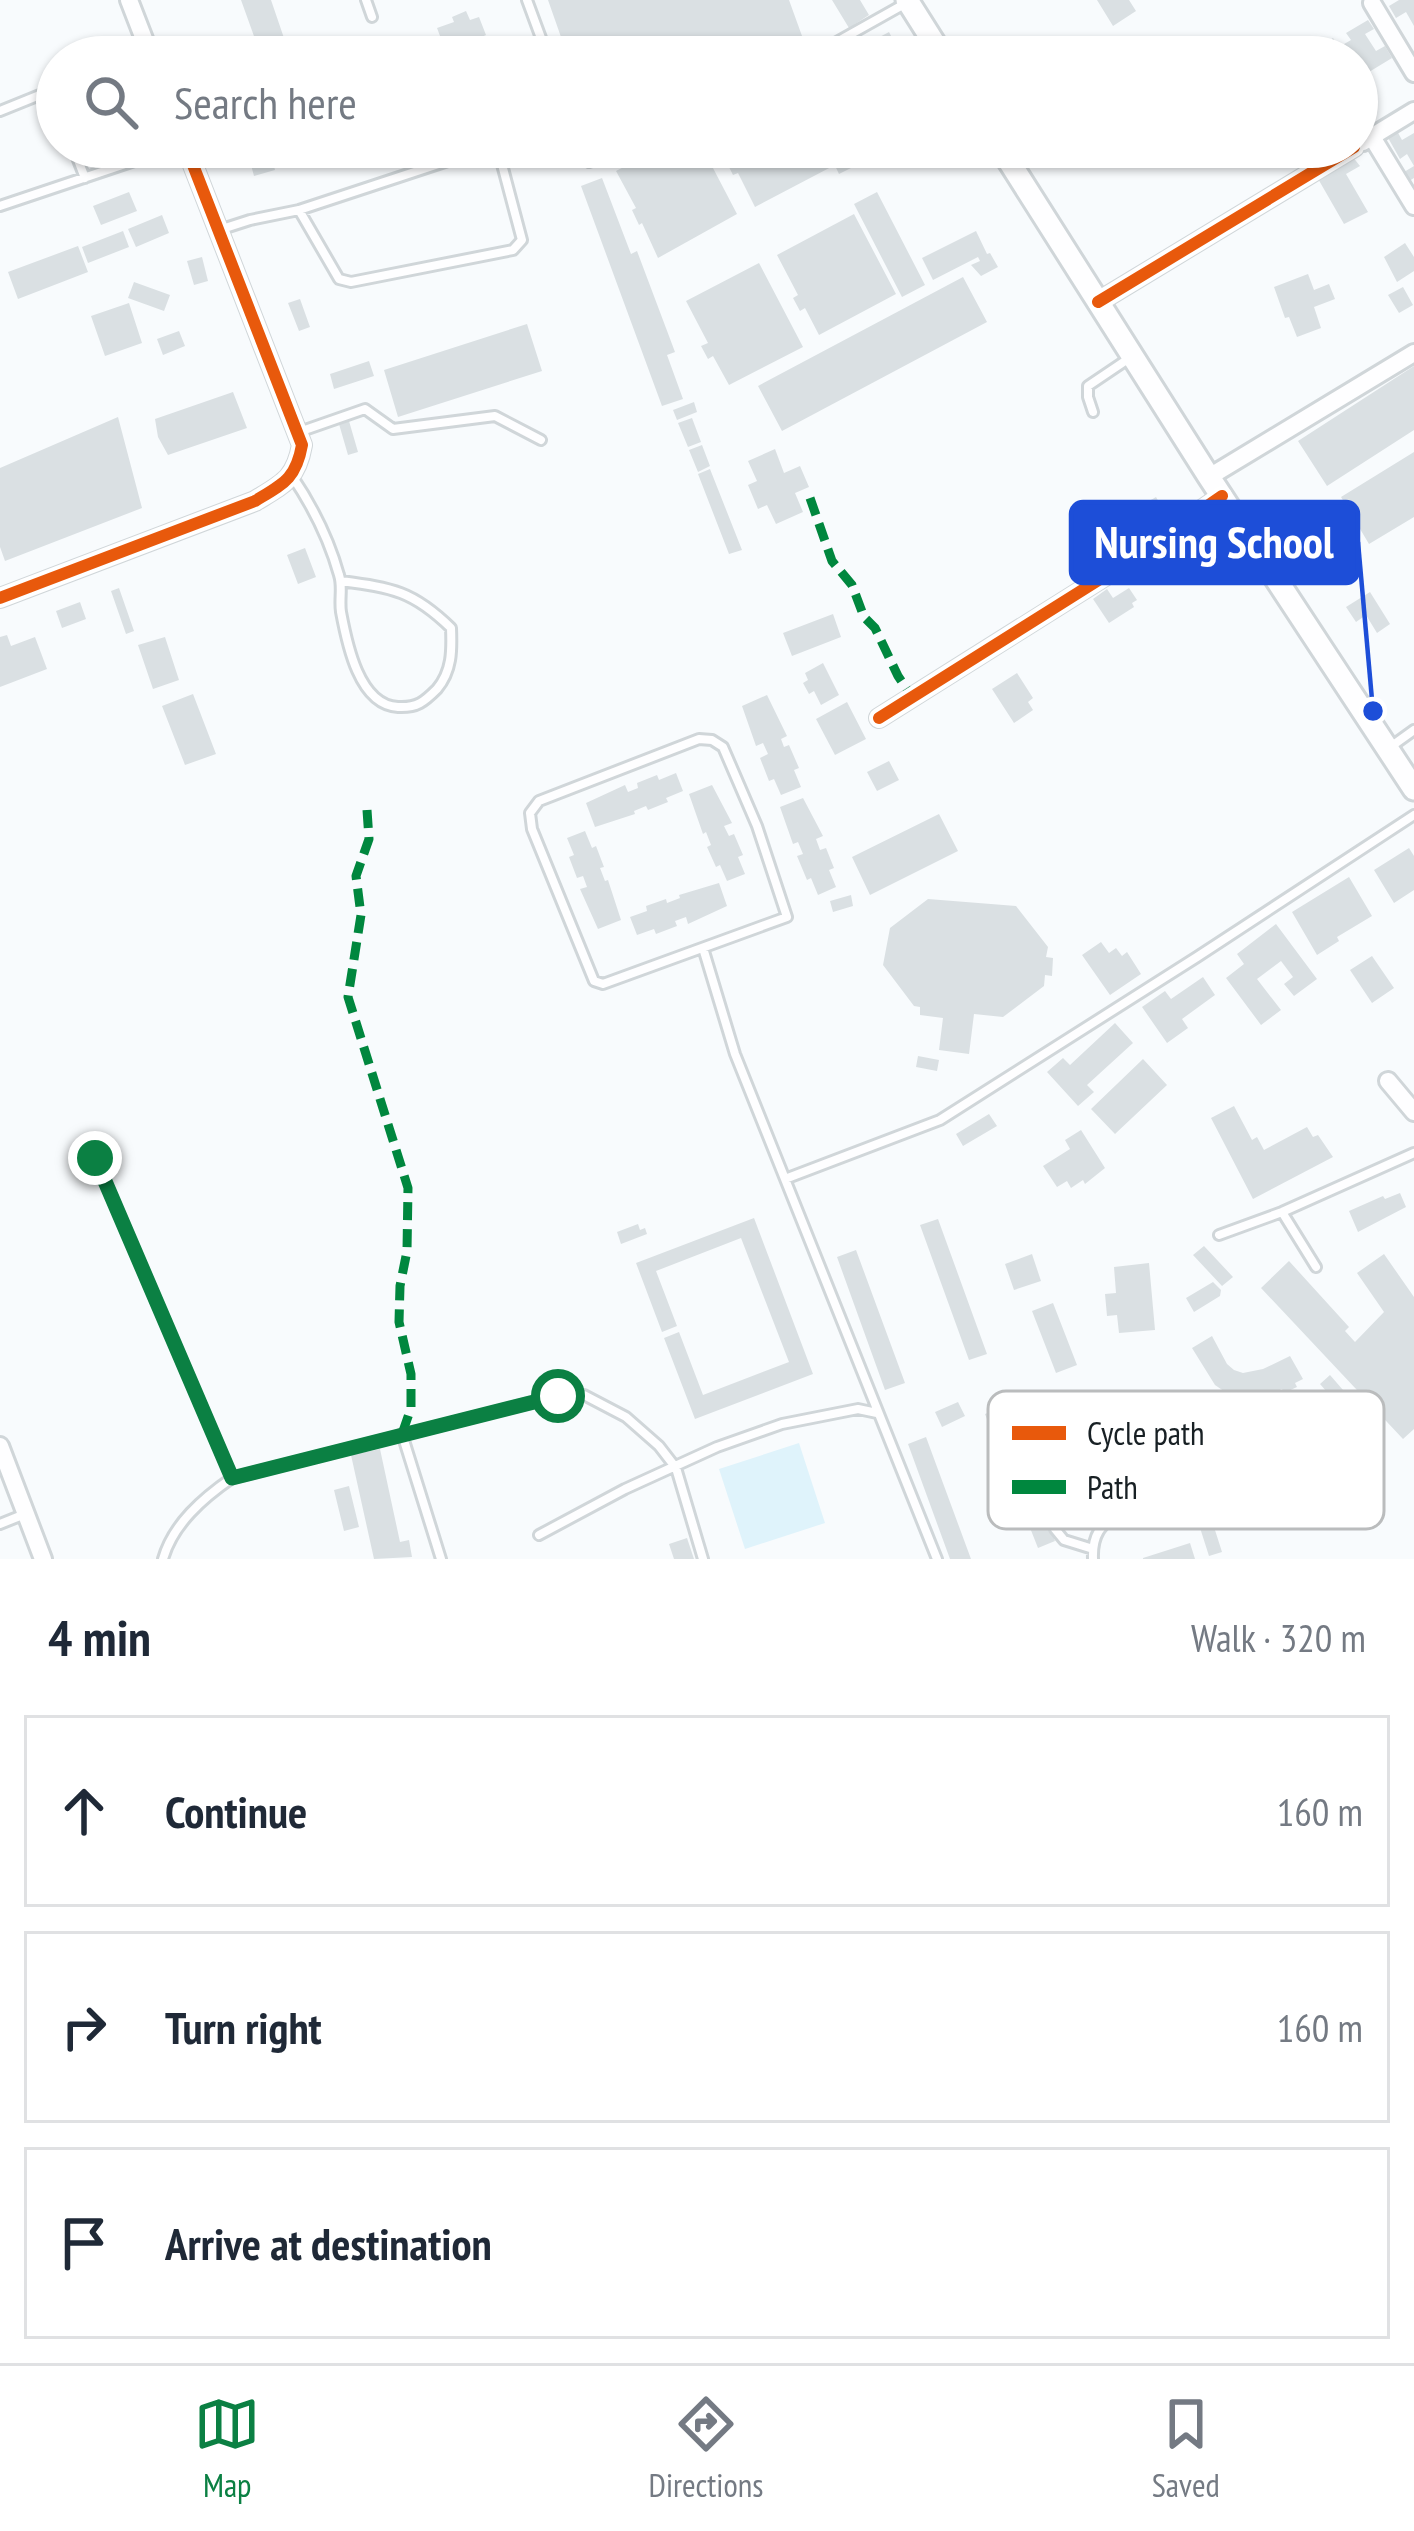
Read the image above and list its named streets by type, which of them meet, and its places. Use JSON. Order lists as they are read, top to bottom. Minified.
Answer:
{"places":["Nursing School"],"legend":["Cycle path","Path"],"page":{"search":"Search here","heading":["4 min","Walk · 320 m"],"list":[["Continue","160 m"],["Turn right","160 m"],"Arrive at destination"],"nav":["Map","Directions","Saved"]}}
